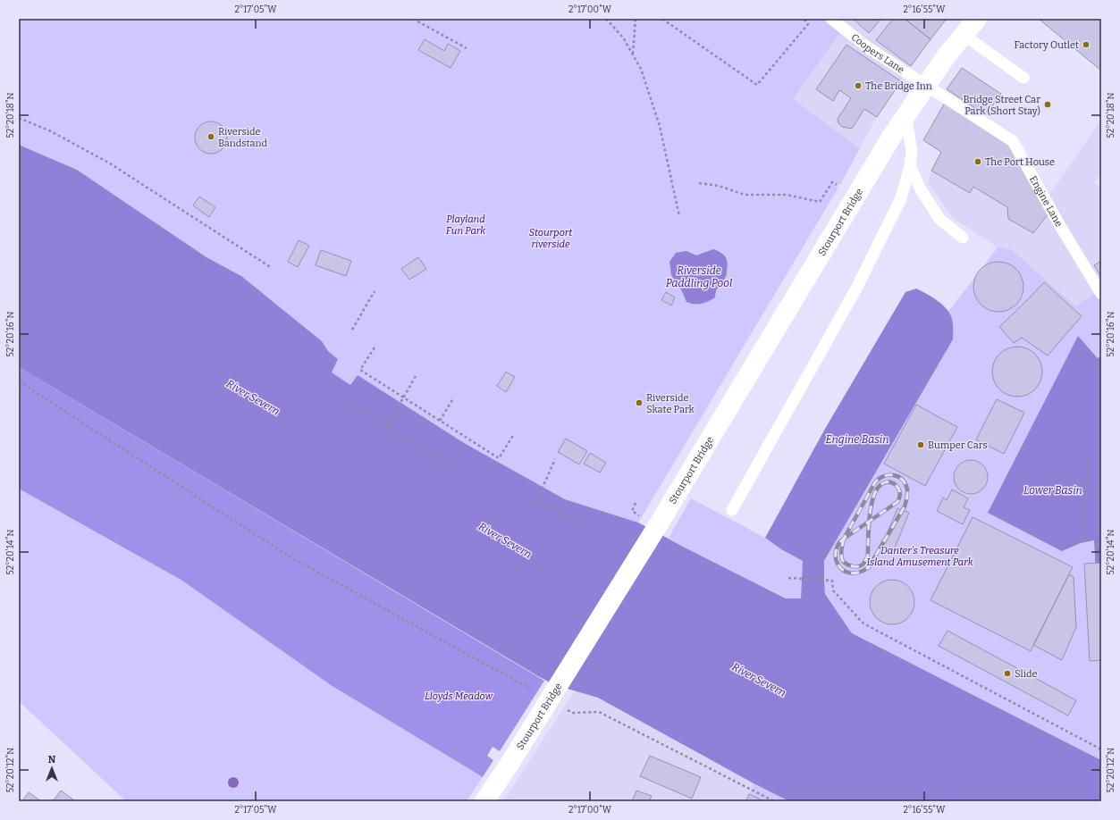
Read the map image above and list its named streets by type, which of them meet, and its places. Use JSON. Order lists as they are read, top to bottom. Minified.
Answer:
{"streets":{"main road":["Stourport Bridge"],"lane":["Coopers Lane","Engine Lane"]},"crossings":[["Coopers Lane","Engine Lane"],["Coopers Lane","Stourport Bridge"],["Engine Lane","Stourport Bridge"]],"water":["Riverside Paddling Pool","River Severn","Engine Basin","Lower Basin"],"parks":["Playland Fun Park","Stourport riverside","Danter's Treasure Island Amusement Park","Lloyds Meadow"],"places":["Factory Outlet","The Bridge Inn","Bridge Street Car Park (Short Stay)","Riverside Bandstand","The Port House","Riverside Skate Park","Bumper Cars","Slide"],"north":"top","coordinates":["2°17'05\"W","2°17'00\"W","2°16'55\"W","52°20'18\"N","52°20'16\"N","52°20'14\"N","52°20'12\"N"]}
